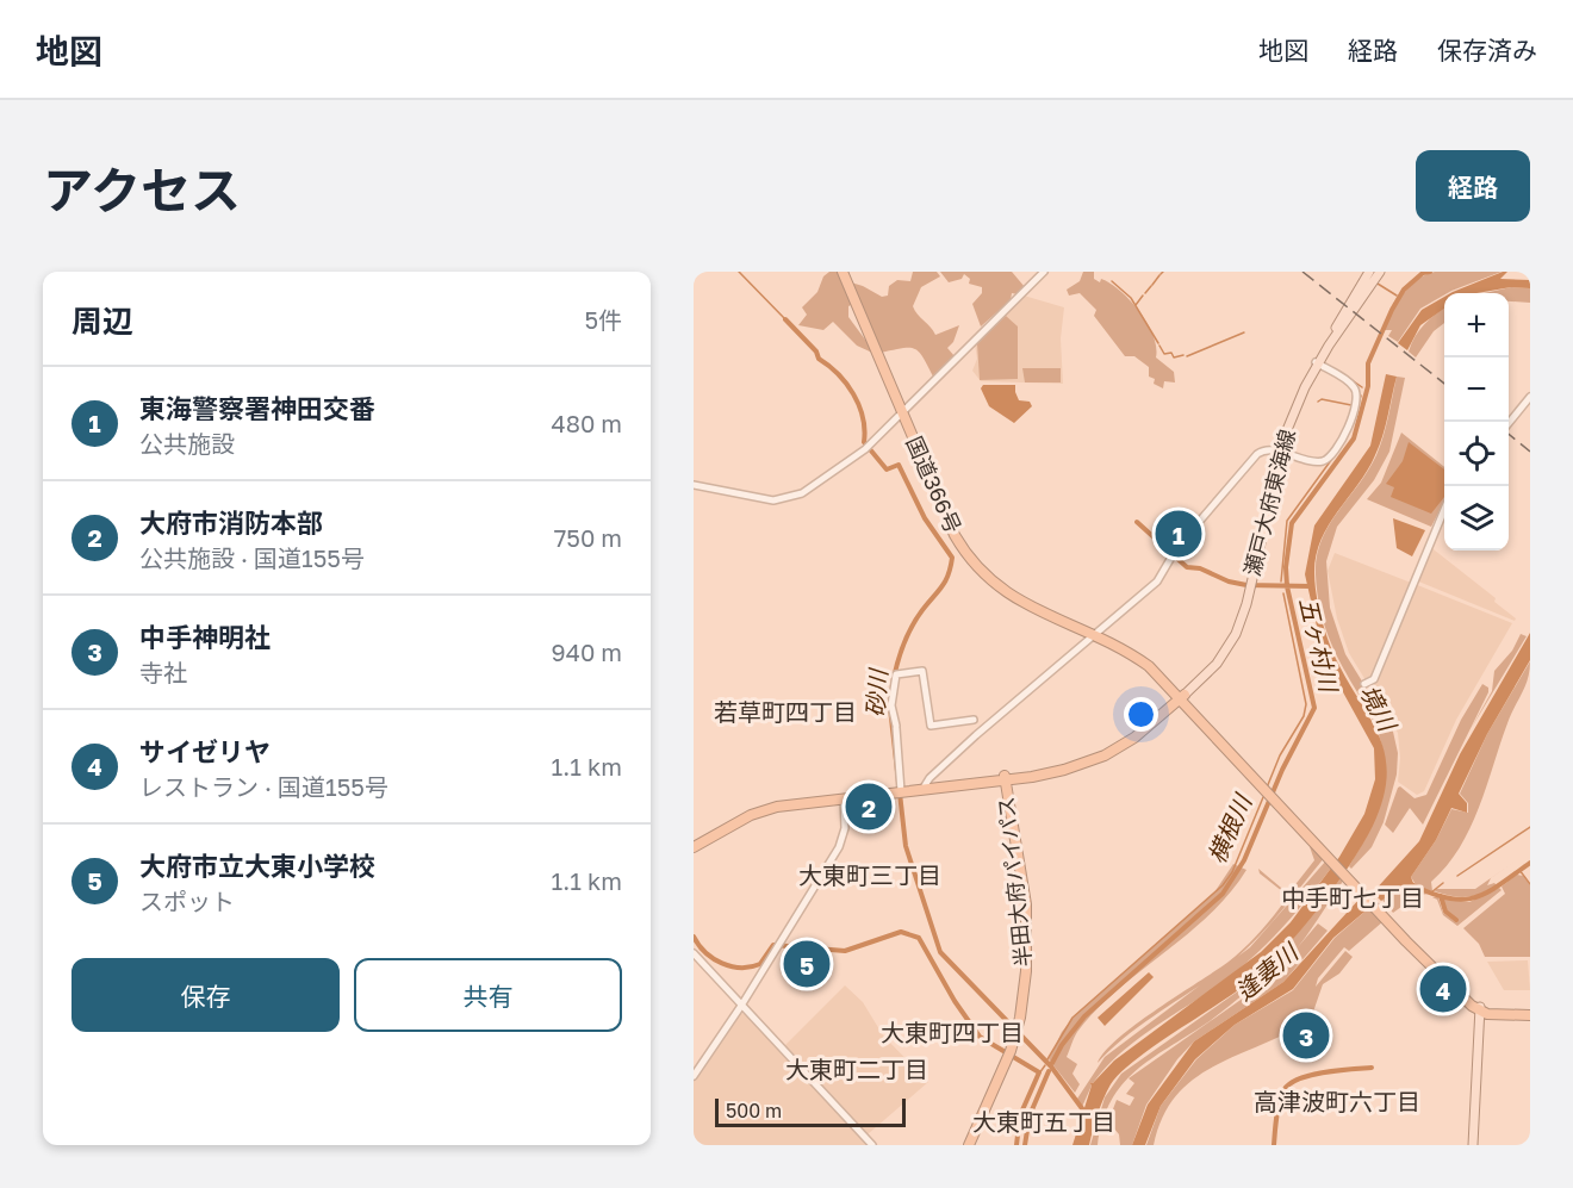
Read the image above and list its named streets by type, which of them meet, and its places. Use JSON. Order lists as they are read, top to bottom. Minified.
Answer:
{"streets":{"highway":["国道366号","半田大府パイパス"],"main road":["瀬戸大府東海線"]},"crossings":[["国道366号","瀬戸大府東海線"]],"districts":["若草町四丁目","大東町三丁目","中手町七丁目","大東町四丁目","大東町二丁目","高津波町六丁目","大東町五丁目"],"water":["五ヶ村川","砂川","境川","横根川","逢妻川"],"scale_bar":"500 m","page":{"header":"地図","nav":["地図","経路","保存済み"],"title":"アクセス","buttons":["経路",["保存","共有"]],"heading":["周辺","5件"],"map_buttons":["+","−"],"list":[{"mark":"1","name":"東海警察署神田交番","note":"公共施設","value":"480 m"},{"mark":"2","name":"大府市消防本部","note":"公共施設 · 国道155号","value":"750 m"},{"mark":"3","name":"中手神明社","note":"寺社","value":"940 m"},{"mark":"4","name":"サイゼリヤ","note":"レストラン · 国道155号","value":"1.1 km"},{"mark":"5","name":"大府市立大東小学校","note":"スポット","value":"1.1 km"}],"pins":["1","2","5","4","3"],"scale":"500 m"}}
